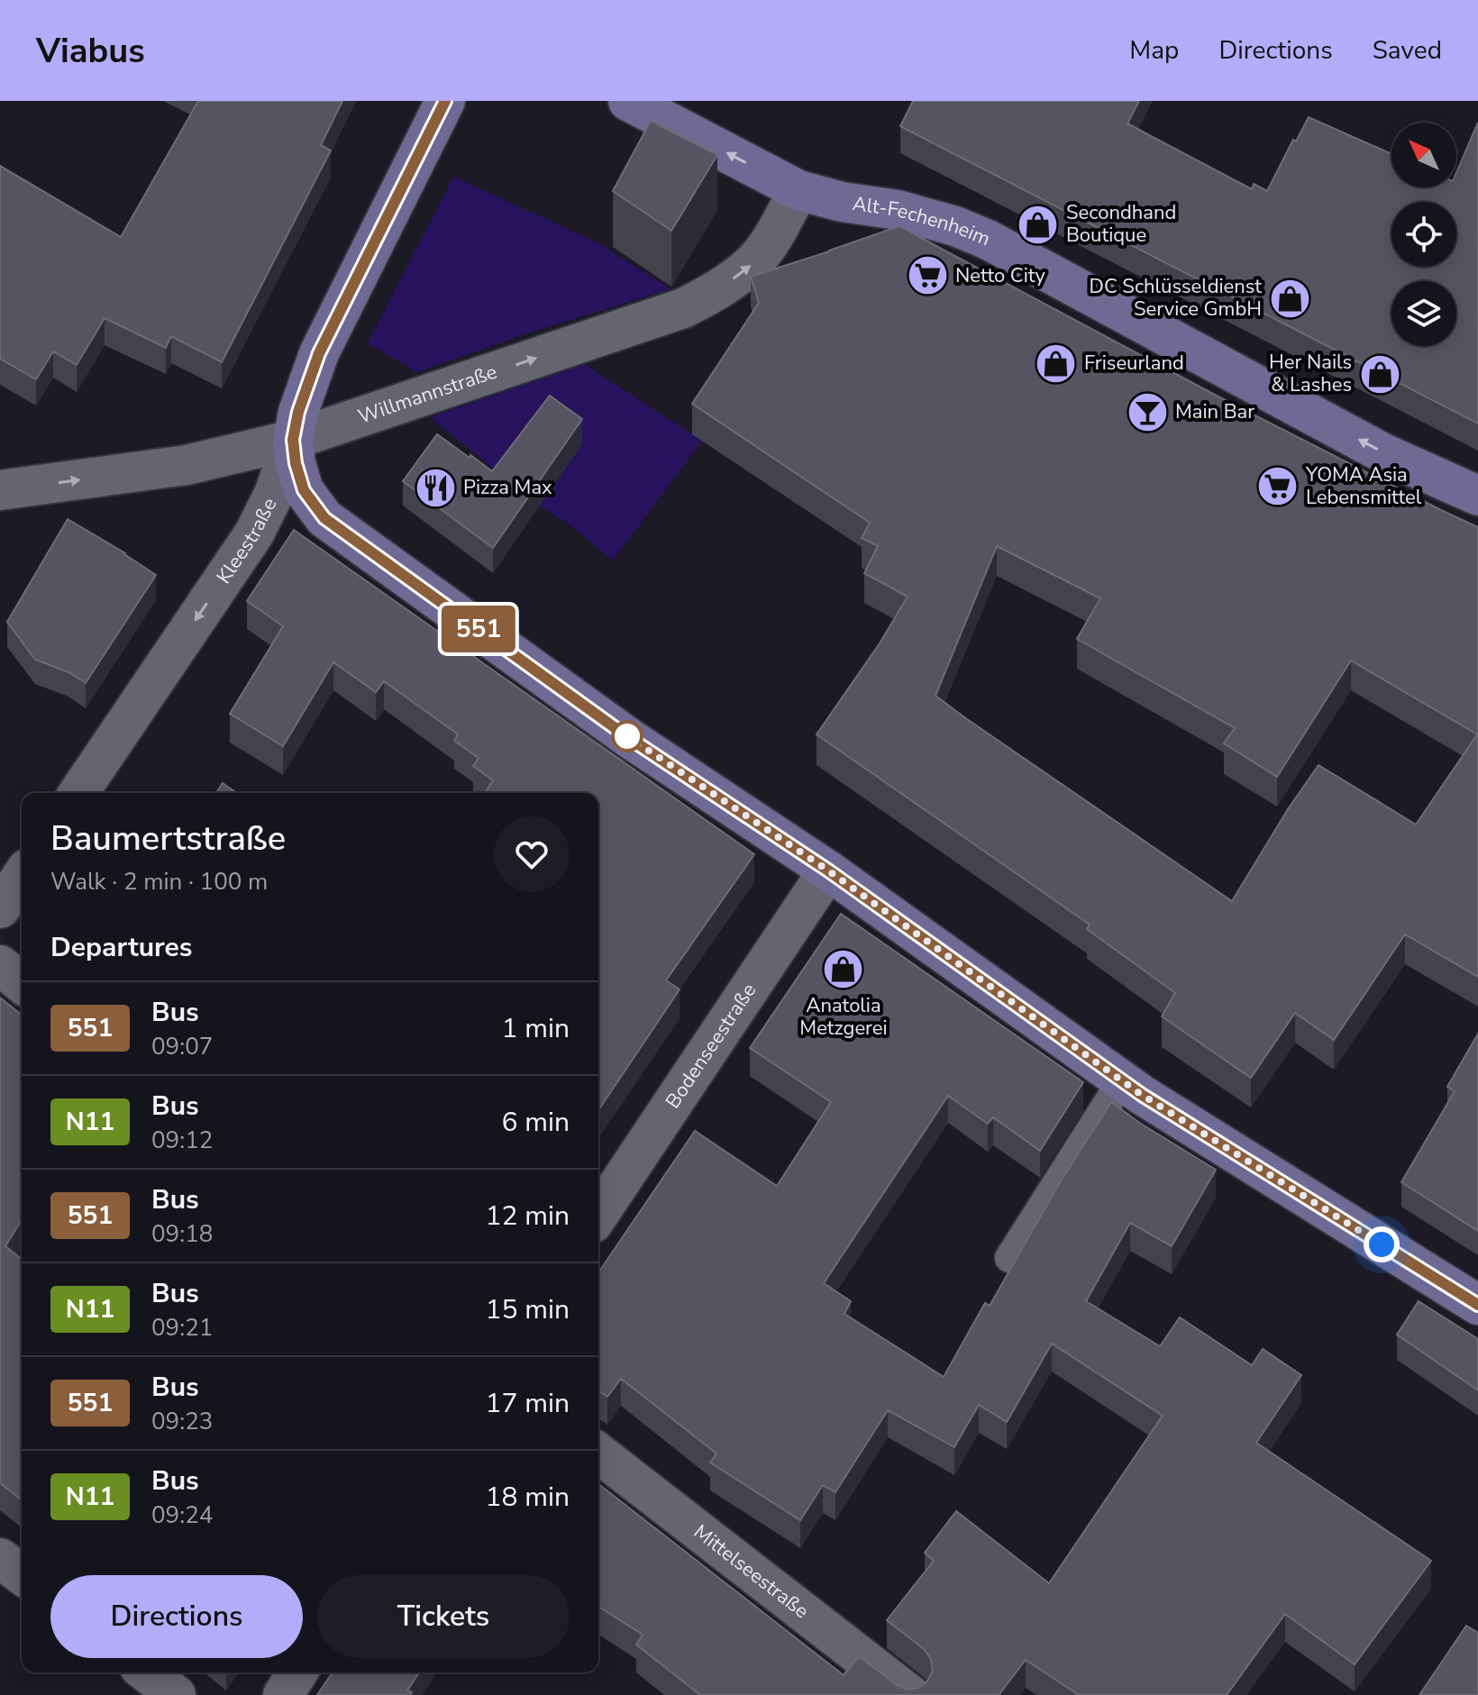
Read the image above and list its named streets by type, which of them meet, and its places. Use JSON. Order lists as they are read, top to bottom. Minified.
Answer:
{"streets":{"street":["Alt-Fechenheim","Willmannstraße","Kleestraße","Bodenseestraße","Mittelseestraße"]},"crossings":[["Alt-Fechenheim","Willmannstraße"],["Willmannstraße","Kleestraße"]],"one_way":["Alt-Fechenheim","Willmannstraße","Kleestraße"],"places":{"shop":["Secondhand Boutique","DC Schlüsseldienst Service GmbH","Friseurland","Her Nails & Lashes","Anatolia Metzgerei"],"supermarket":["Netto City","YOMA Asia Lebensmittel"],"bar":["Main Bar"],"restaurant":["Pizza Max"]},"lines":["bus line 551"],"north":"top left","page":{"header":"Viabus","nav":["Map","Directions","Saved"],"on_map":"551","heading":[["Baumertstraße","Walk · 2 min · 100 m"],"Departures"],"list":[{"mark":"551","name":"Bus","note":"09:07","value":"1 min"},{"mark":"N11","name":"Bus","note":"09:12","value":"6 min"},{"mark":"551","name":"Bus","note":"09:18","value":"12 min"},{"mark":"N11","name":"Bus","note":"09:21","value":"15 min"},{"mark":"551","name":"Bus","note":"09:23","value":"17 min"},{"mark":"N11","name":"Bus","note":"09:24","value":"18 min"}],"buttons":["Directions","Tickets"]}}
